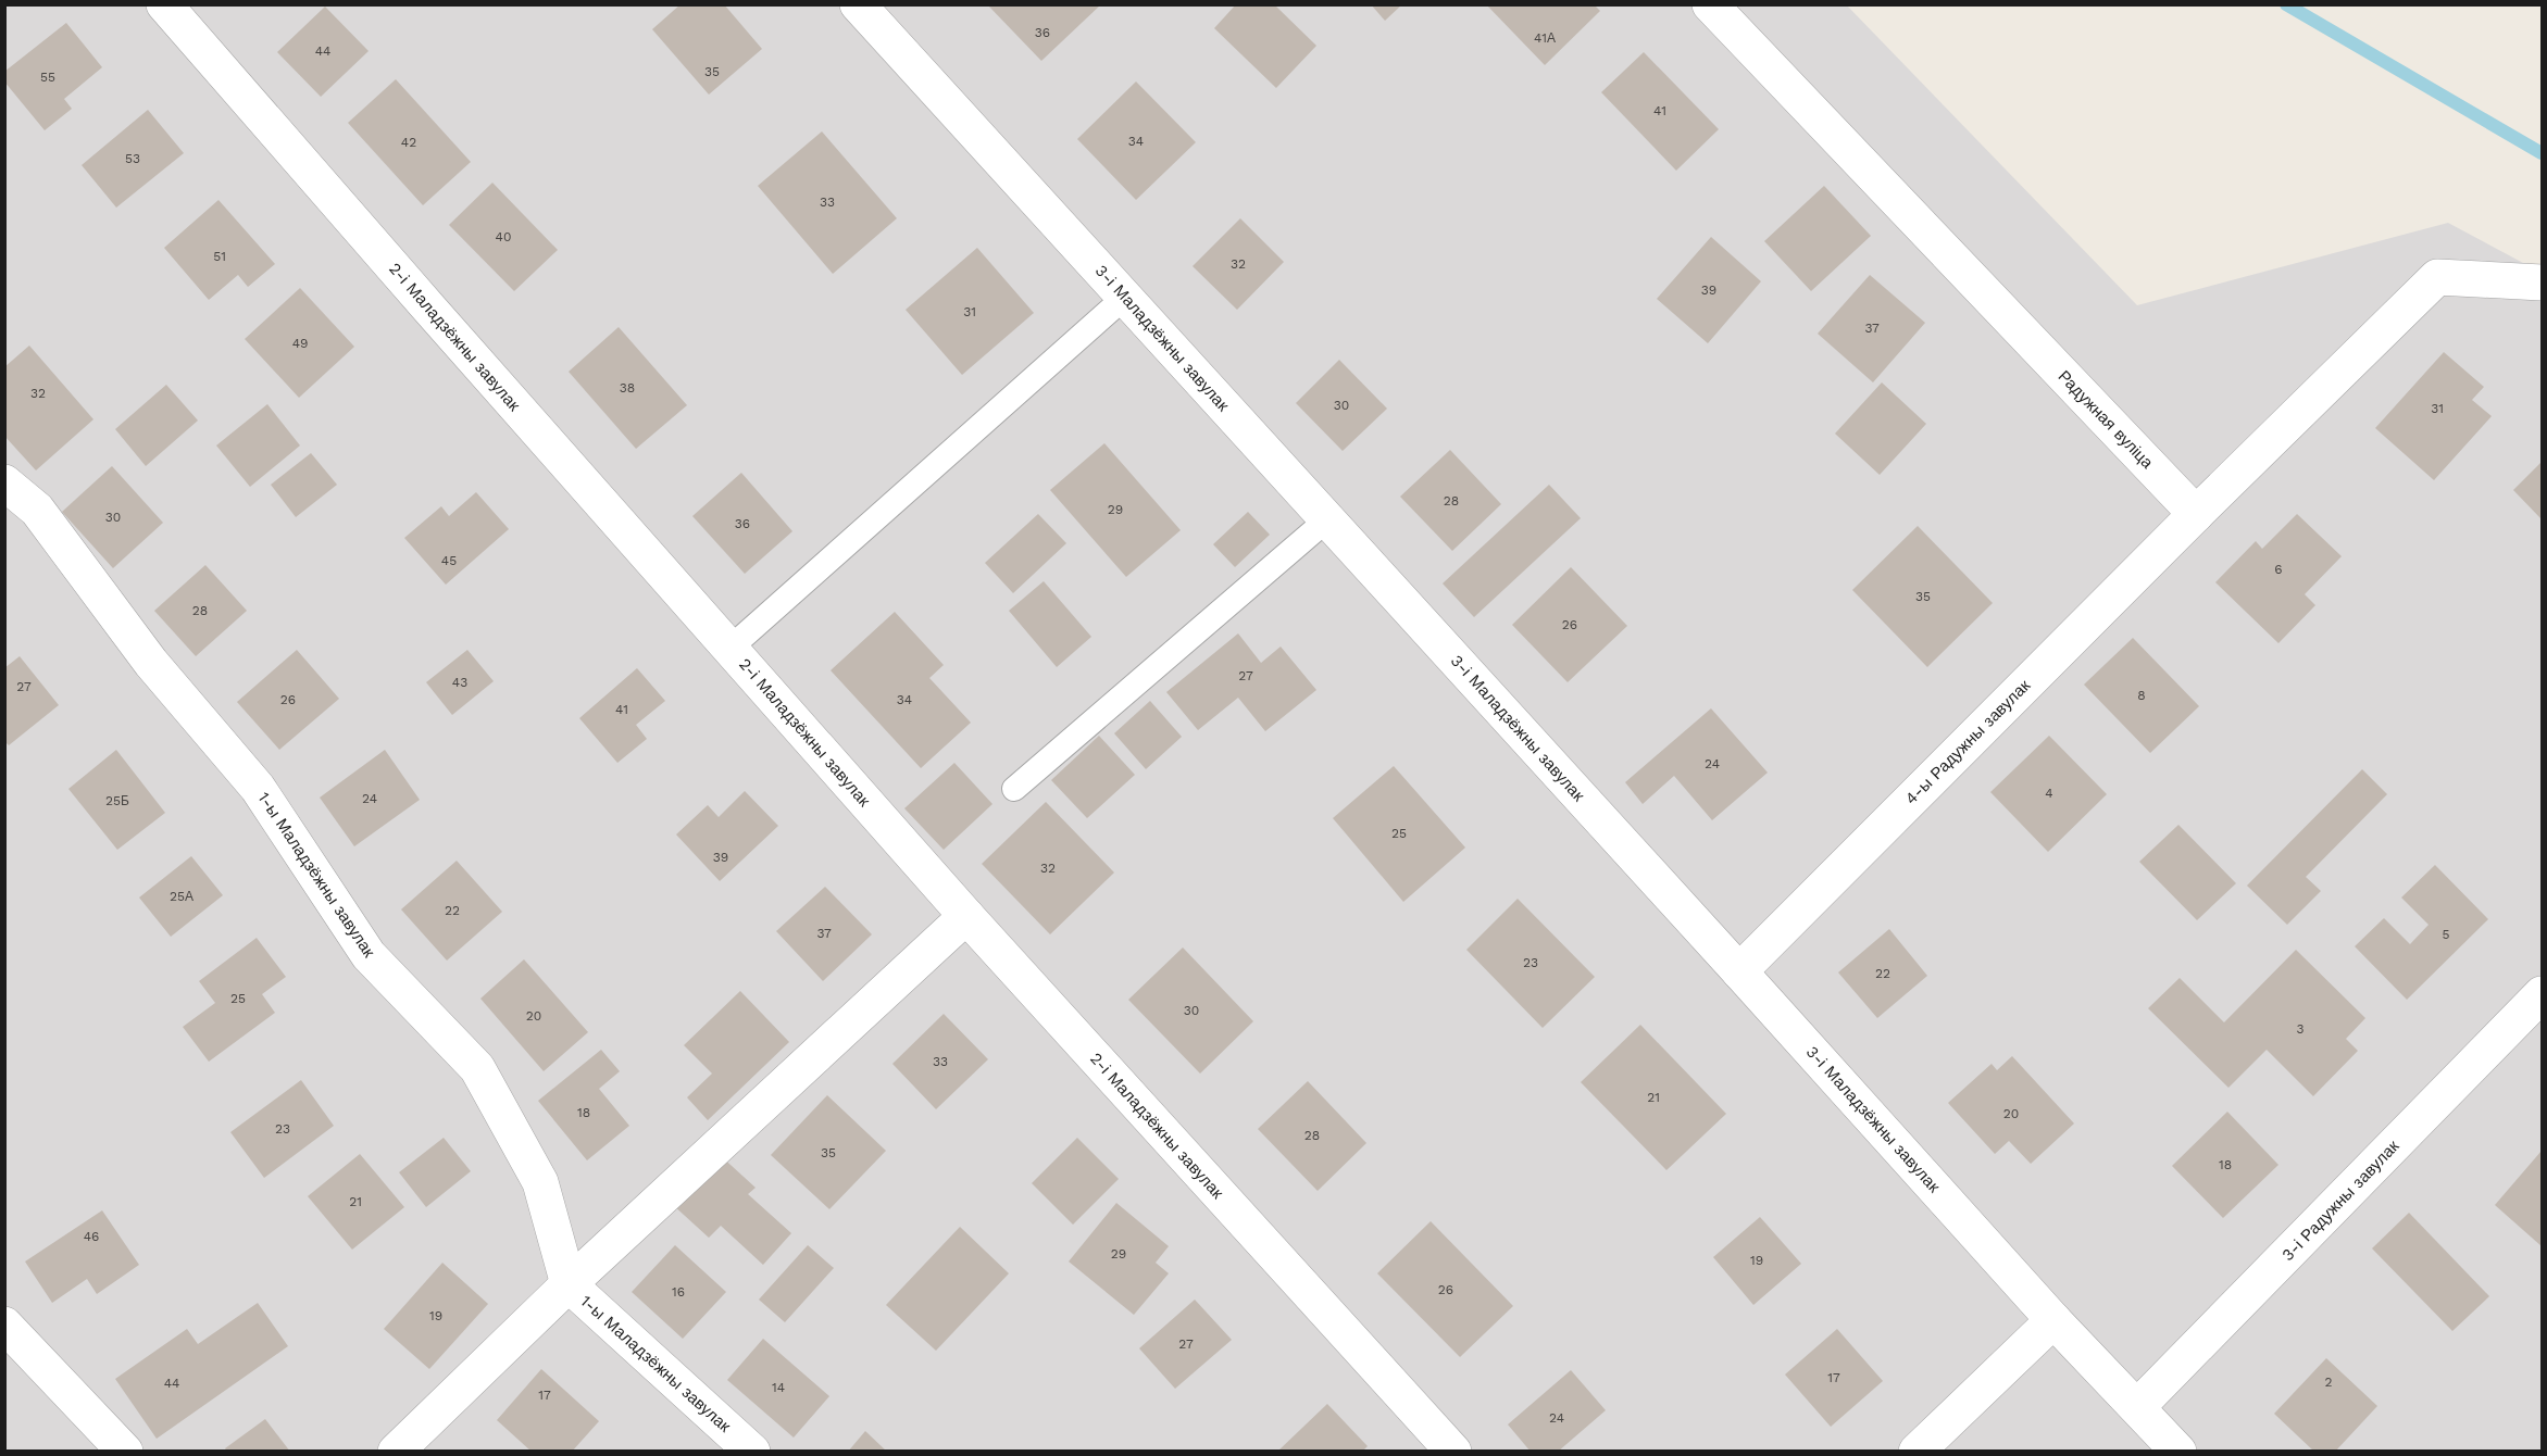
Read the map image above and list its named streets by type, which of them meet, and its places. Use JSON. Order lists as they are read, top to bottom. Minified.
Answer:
{"streets":{"street":["2-і Маладзёжны завулак","3-і Маладзёжны завулак","Радужная вуліца","4-ы Радужны завулак","1-ы Маладзёжны завулак","3-і Радужны завулак"]},"crossings":[["3-і Маладзёжны завулак","4-ы Радужны завулак"],["3-і Маладзёжны завулак","3-і Радужны завулак"],["Радужная вуліца","4-ы Радужны завулак"]],"house_numbers":["36","41А","44","35","55","41","34","42","53","33","40","51","32","39","31","37","49","38","32","30","31","28","29","30","36","45","6","35","28","26","27","43","27","8","26","34","41","24","4","24","25Б","25","39","32","25А","22","37","5","23","22","25","30","20","3","33","21","18","20","23","28","35","18","21","46","29","19","26","16","19","27","17","2","44","14","17","24"]}
